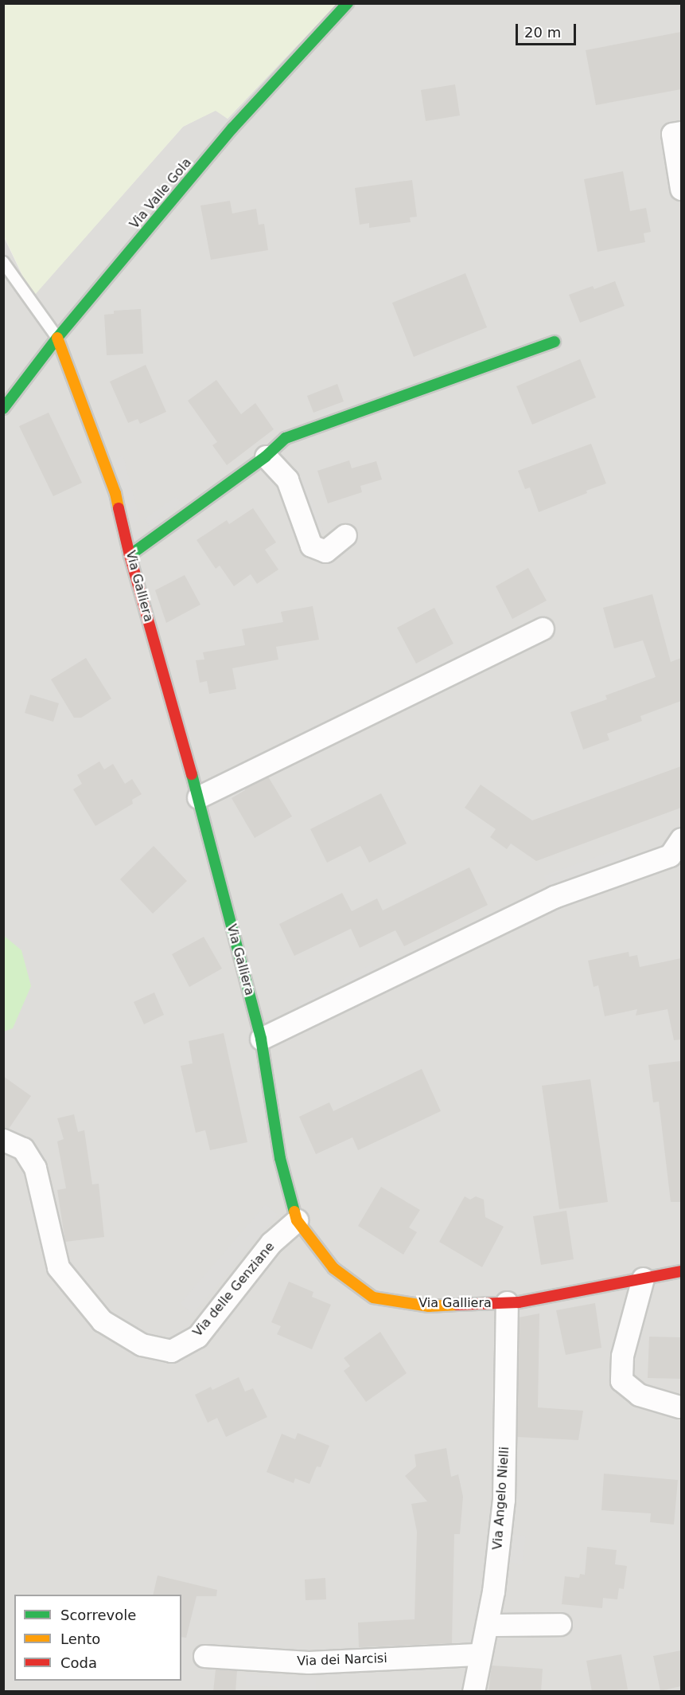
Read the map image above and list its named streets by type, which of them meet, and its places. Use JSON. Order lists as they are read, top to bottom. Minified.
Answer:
{"streets":{"street":["Via Valle Gola","Via Galliera","Via delle Genziane","Via Angelo Nielli","Via dei Narcisi"]},"crossings":[["Via Valle Gola","Via Galliera"],["Via Galliera","Via delle Genziane"],["Via Galliera","Via Angelo Nielli"],["Via Angelo Nielli","Via dei Narcisi"]],"legend":["Scorrevole","Lento","Coda"],"scale_bar":"20 m"}
